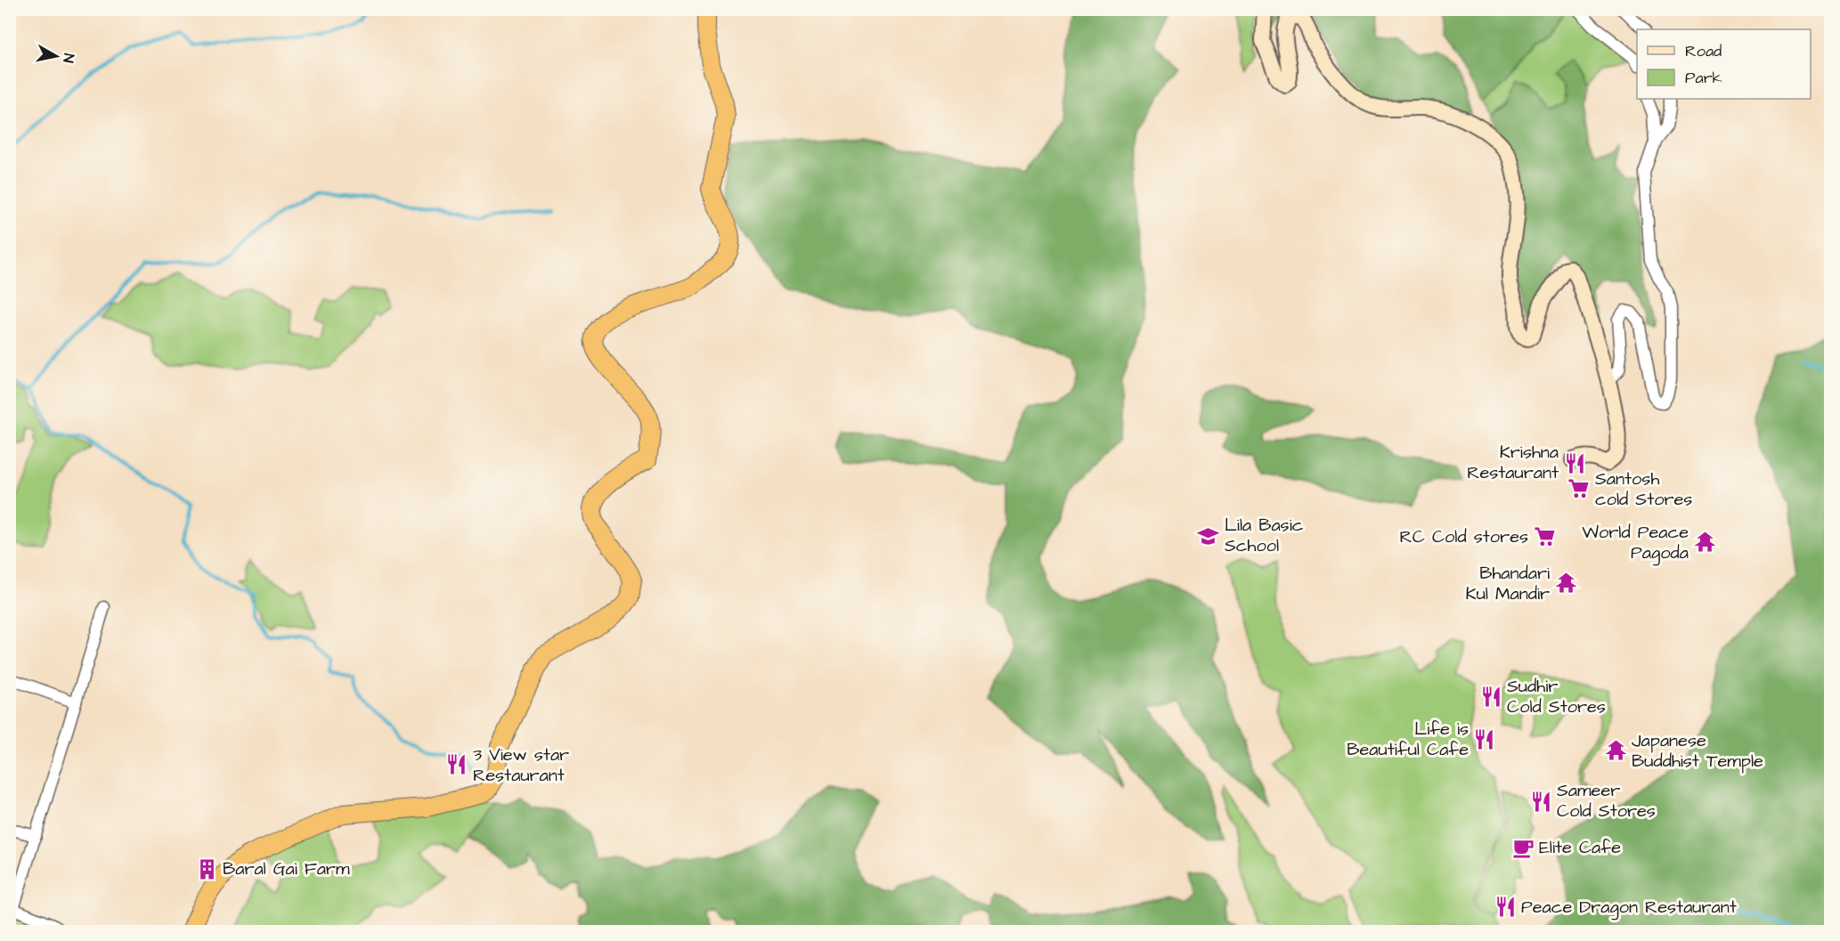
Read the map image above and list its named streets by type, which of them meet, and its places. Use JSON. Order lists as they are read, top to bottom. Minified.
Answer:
{"places":{"restaurant":["Krishna Restaurant","Sudhir Cold Stores","Life is Beautiful Cafe","3 View star Restaurant","Sameer Cold Stores","Peace Dragon Restaurant"],"supermarket":["Santosh cold Stores","RC Cold stores"],"school or university":["Lila Basic School"],"temple":["World Peace Pagoda","Bhandari Kul Mandir","Japanese Buddhist Temple"],"cafe":["Elite Cafe"],"building":["Baral Gai Farm"]},"legend":["Road","Park"],"north":"right"}
